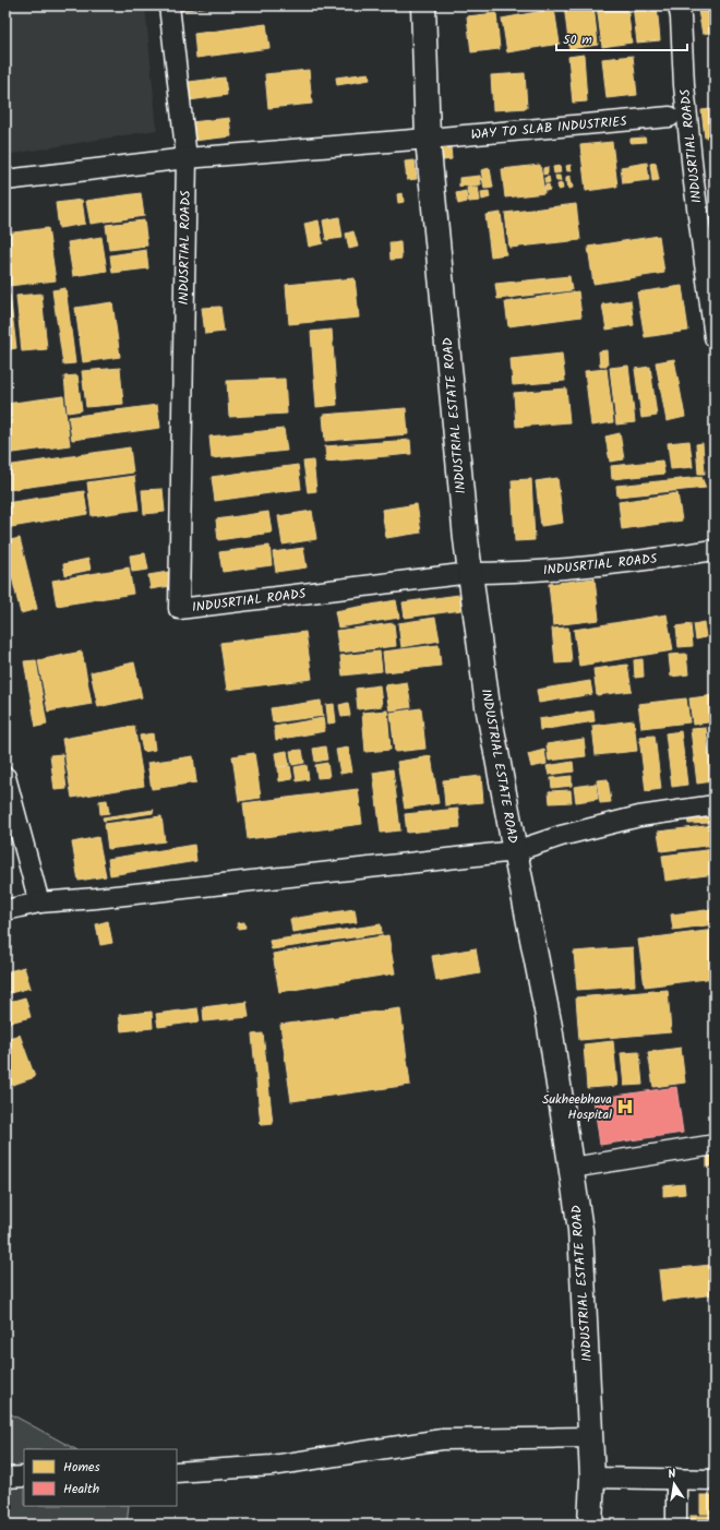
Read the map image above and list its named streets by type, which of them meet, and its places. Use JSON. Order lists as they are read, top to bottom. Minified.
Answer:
{"streets":{"main road":["INDUSTRIAL ESTATE ROAD"],"street":["WAY TO SLAB INDUSTRIES","INDUSRTIAL ROADS"]},"crossings":[["WAY TO SLAB INDUSTRIES","INDUSRTIAL ROADS"],["WAY TO SLAB INDUSTRIES","INDUSTRIAL ESTATE ROAD"],["INDUSRTIAL ROADS","INDUSTRIAL ESTATE ROAD"]],"places":{"hospital":["Sukheebhava Hospital"]},"legend":["Homes","Health"],"scale_bar":"50 m","north":"top"}
